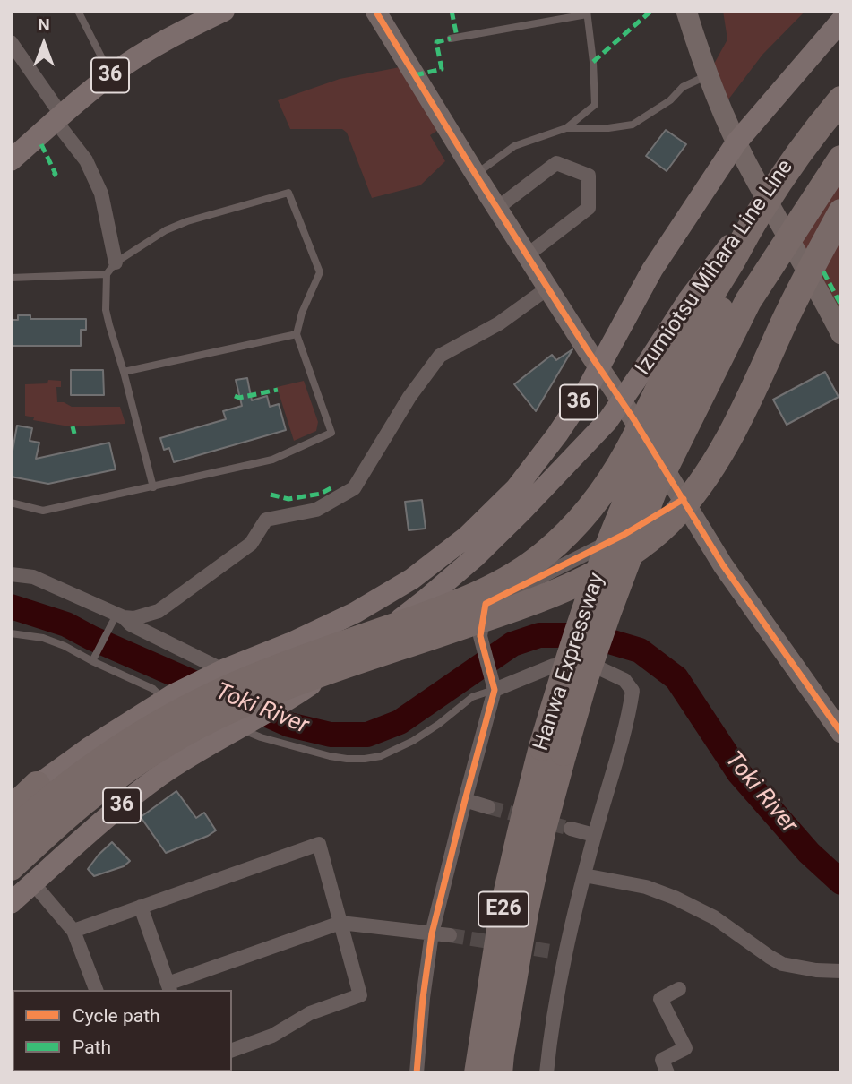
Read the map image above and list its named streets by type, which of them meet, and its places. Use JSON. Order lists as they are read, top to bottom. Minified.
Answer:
{"streets":{"highway":["Hanwa Expressway","E26"],"main road":["36","Izumiotsu Mihara Line Line"]},"water":["Toki River"],"legend":["Cycle path","Path"],"north":"top"}
